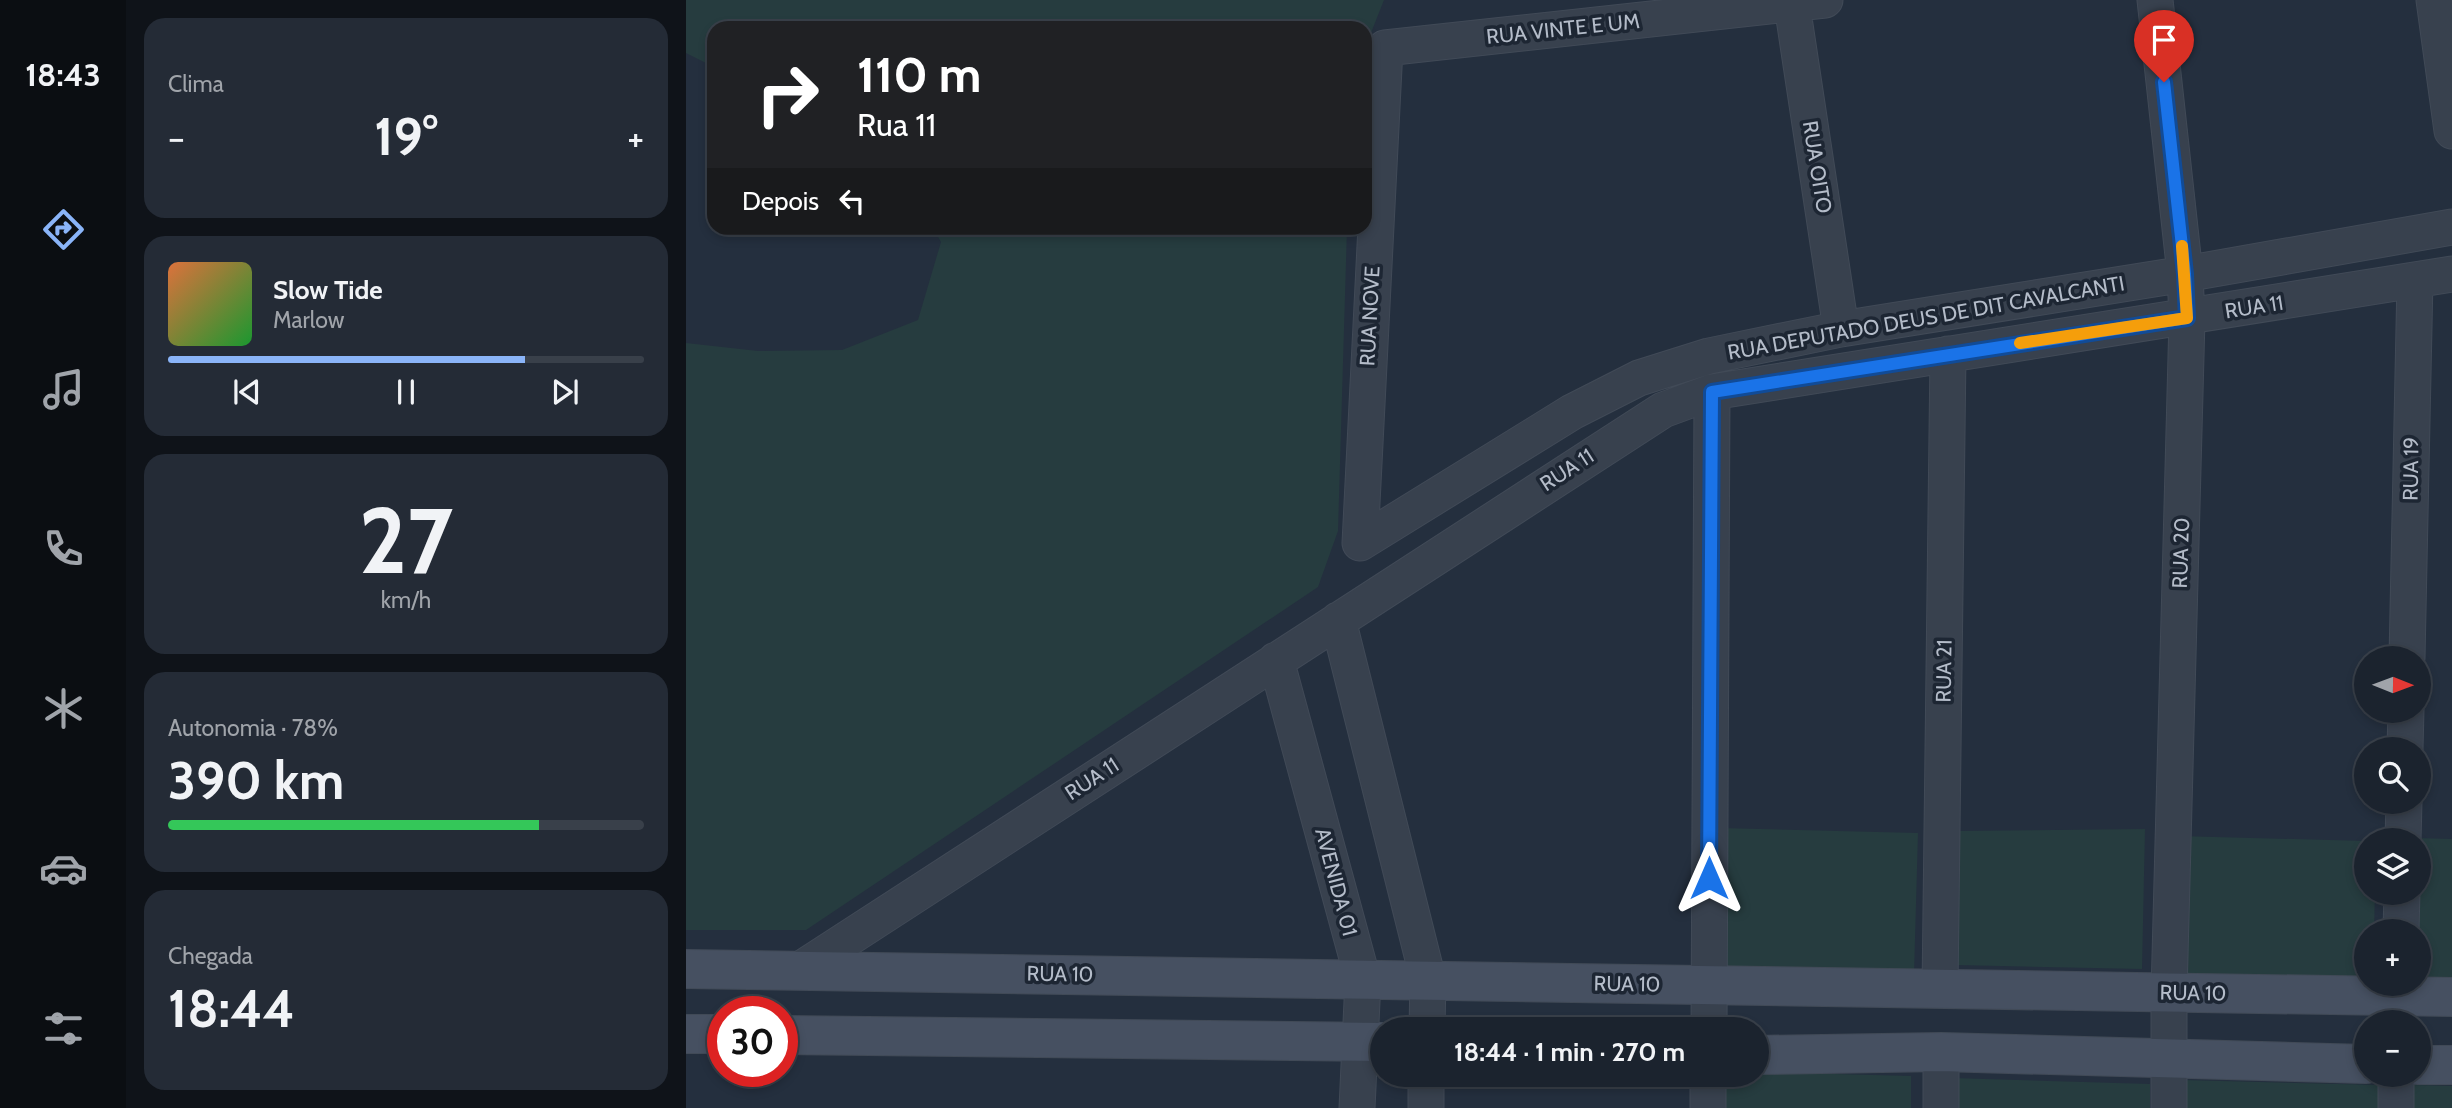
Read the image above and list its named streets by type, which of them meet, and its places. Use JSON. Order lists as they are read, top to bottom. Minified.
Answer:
{"streets":{"main road":["RUA 10"],"street":["RUA VINTE E UM","RUA OITO","RUA 11","RUA NOVE","RUA DEPUTADO DEUS DE DIT CAVALCANTI","RUA 19","RUA 20","RUA 21","AVENIDA 01"]},"crossings":[["RUA VINTE E UM","RUA OITO"],["RUA VINTE E UM","RUA NOVE"],["RUA OITO","RUA DEPUTADO DEUS DE DIT CAVALCANTI"],["RUA 11","RUA 19"],["RUA 11","RUA 20"],["RUA 11","RUA 21"],["RUA 11","AVENIDA 01"],["RUA 11","RUA 10"],["RUA NOVE","RUA DEPUTADO DEUS DE DIT CAVALCANTI"],["RUA DEPUTADO DEUS DE DIT CAVALCANTI","RUA 20"],["RUA 20","RUA 10"],["RUA 21","RUA 10"],["AVENIDA 01","RUA 10"]],"north":"right","page":{"tabs":"18:43","tile":["Clima",["27","km/h"],["Autonomia · 78%","390 km"],["Chegada","18:44"]],"turn":["110 m","Rua 11"],"heat":["−","19°","+"],"then":"Depois","song":["Slow Tide","Marlow"],"map_buttons":["+","−"],"limit":"30","trip":"18:44 · 1 min · 270 m"}}
